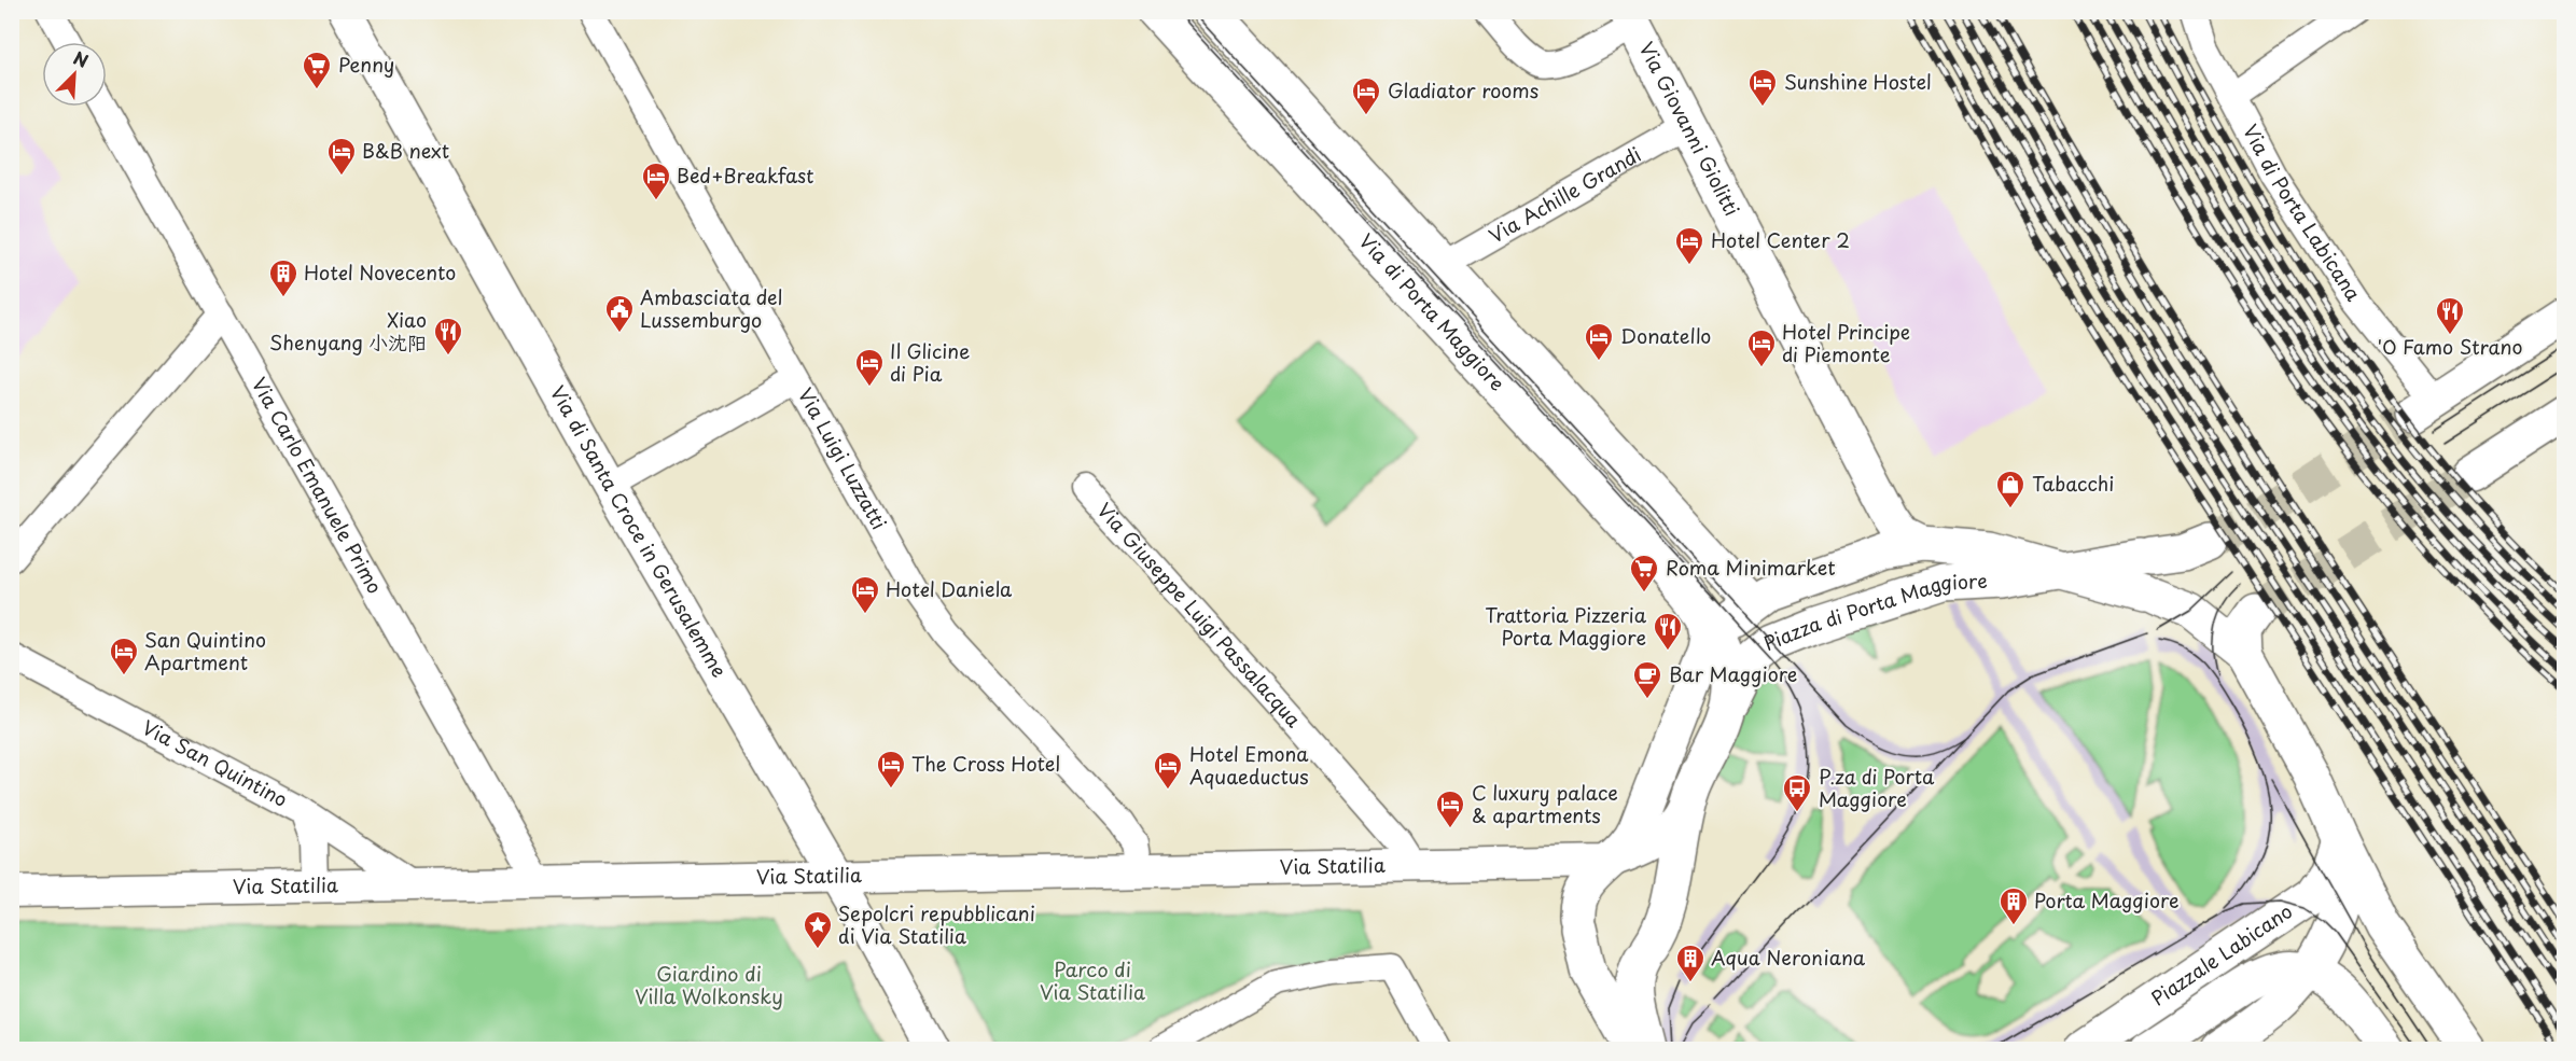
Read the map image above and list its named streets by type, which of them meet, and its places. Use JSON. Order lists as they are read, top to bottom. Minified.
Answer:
{"streets":{"main road":["Via Giovanni Giolitti","Via di Porta Maggiore","Piazza di Porta Maggiore","Piazzale Labicano"],"street":["Via Achille Grandi","Via di Porta Labicana","Via Luigi Luzzatti","Via Carlo Emanuele Primo","Via di Santa Croce in Gerusalemme","Via Giuseppe Luigi Passalacqua","Via San Quintino","Via Statilia"]},"crossings":[["Via Giovanni Giolitti","Via Achille Grandi"],["Via Giovanni Giolitti","Piazza di Porta Maggiore"],["Via di Porta Maggiore","Piazza di Porta Maggiore"],["Via Luigi Luzzatti","Via Statilia"],["Via Carlo Emanuele Primo","Via Statilia"],["Via di Santa Croce in Gerusalemme","Via Statilia"],["Via Giuseppe Luigi Passalacqua","Via Statilia"],["Piazza di Porta Maggiore","Via Statilia"],["Via San Quintino","Via Statilia"]],"parks":["Parco di Via Statilia","Giardino di Villa Wolkonsky"],"places":{"supermarket":["Penny","Roma Minimarket"],"hotel":["Sunshine Hostel","Gladiator rooms","B&B next","Bed+Breakfast","Hotel Center 2","Donatello","Hotel Principe di Piemonte","Il Glicine di Pia","Hotel Daniela","San Quintino Apartment","The Cross Hotel","Hotel Emona Aquaeductus","C luxury palace & apartments"],"building":["Hotel Novecento","Porta Maggiore","Aqua Neroniana"],"public building":["Ambasciata del Lussemburgo"],"restaurant":["'O Famo Strano","Xiao Shenyang 小沈阳","Trattoria Pizzeria Porta Maggiore"],"shop":["Tabacchi"],"cafe":["Bar Maggiore"],"bus stop":["P.za di Porta Maggiore"],"place":["Sepolcri repubblicani di Via Statilia"]},"north":"top right"}
